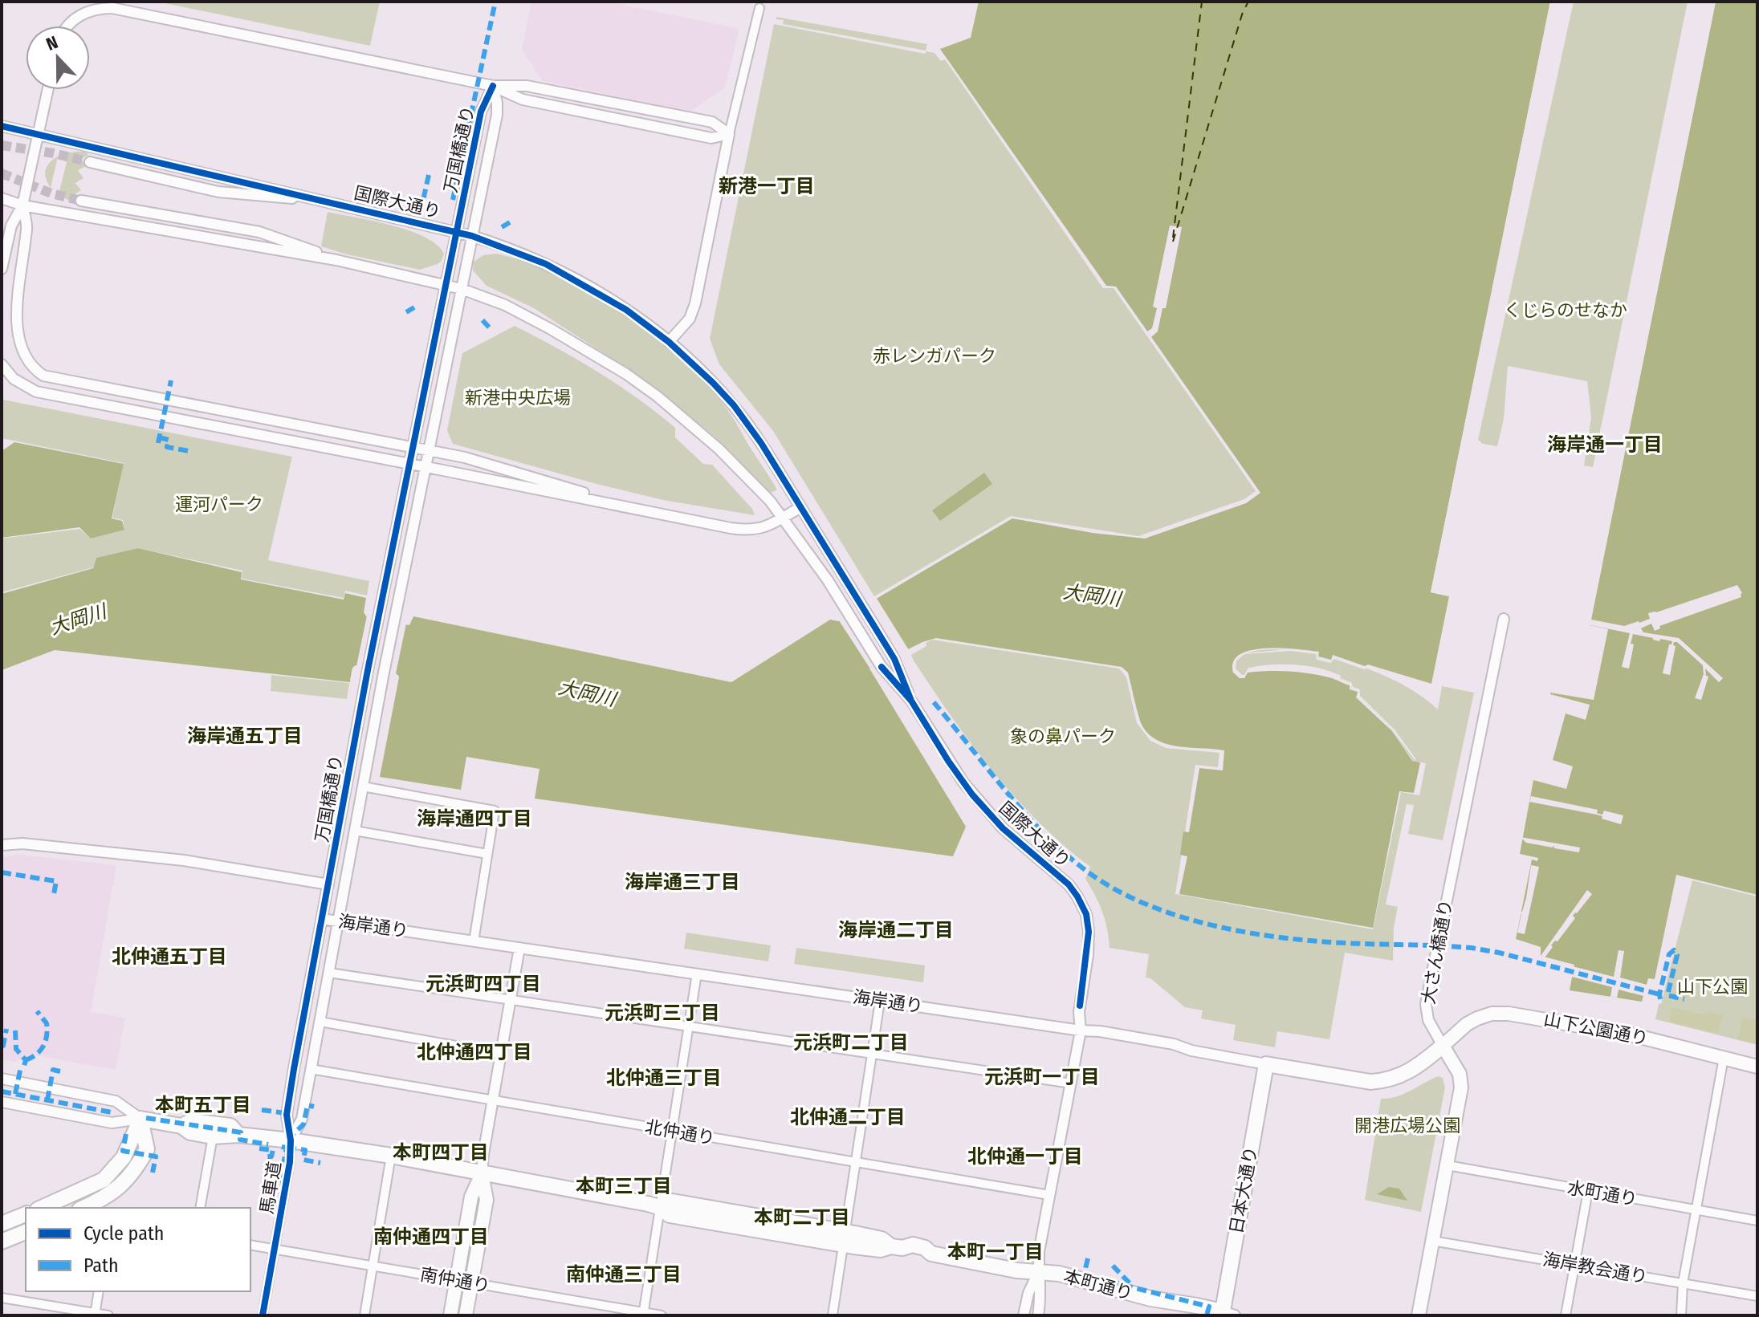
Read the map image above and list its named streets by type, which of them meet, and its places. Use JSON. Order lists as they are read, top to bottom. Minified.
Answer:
{"streets":{"highway":["海岸通り","日本大通り","本町通り"],"main road":["大さん橋通り","山下公園通り"],"street":["万国橋通り","国際大通り","北仲通り","馬車道","水町通り","海岸教会通り","南仲通り"]},"crossings":[["万国橋通り","国際大通り"],["万国橋通り","海岸通り"],["万国橋通り","北仲通り"],["万国橋通り","馬車道"],["万国橋通り","本町通り"],["国際大通り","海岸通り"],["国際大通り","北仲通り"],["国際大通り","本町通り"],["海岸通り","大さん橋通り"],["海岸通り","山下公園通り"],["海岸通り","日本大通り"],["大さん橋通り","山下公園通り"],["大さん橋通り","水町通り"],["大さん橋通り","海岸教会通り"],["馬車道","南仲通り"],["馬車道","本町通り"],["日本大通り","本町通り"]],"districts":["新港一丁目","海岸通一丁目","海岸通五丁目","海岸通四丁目","海岸通三丁目","海岸通二丁目","北仲通五丁目","元浜町四丁目","元浜町三丁目","元浜町二丁目","北仲通四丁目","元浜町一丁目","北仲通三丁目","本町五丁目","北仲通二丁目","本町四丁目","北仲通一丁目","本町三丁目","本町二丁目","南仲通四丁目","本町一丁目","南仲通三丁目"],"water":["大岡川"],"parks":["くじらのせなか","赤レンガパーク","新港中央広場","運河パーク","象の鼻パーク","山下公園","開港広場公園"],"legend":["Cycle path","Path"],"north":"top"}
